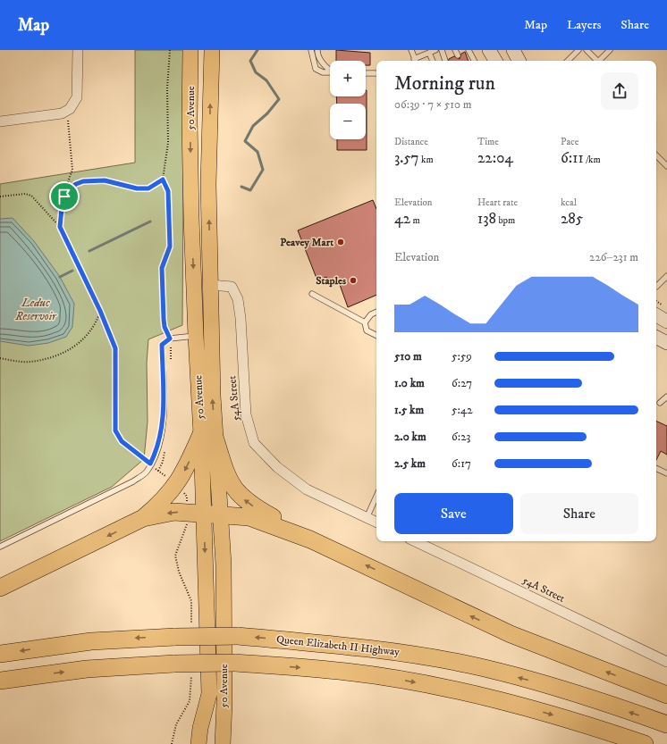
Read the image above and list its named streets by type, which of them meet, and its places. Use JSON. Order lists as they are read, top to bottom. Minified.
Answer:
{"streets":{"highway":["Queen Elizabeth II Highway"],"main road":["50 Avenue"],"street":["54A Street"]},"crossings":[["50 Avenue","54A Street"]],"water":["Leduc Reservoir"],"places":["Peavey Mart","Staples"],"page":{"header":"Map","nav":["Map","Layers","Share"],"map_buttons":["+","−"],"heading":["Morning run","06:39 · 7 × 510 m"],"stats":[["Distance","3.57 km"],["Time","22:04"],["Pace","6:11 /km"],["Elevation","42 m"],["Heart rate","138 bpm"],["kcal","285"]],"chart":["Elevation","226–231 m"],"list":[{"name":"510 m","note":"5:59"},{"name":"1.0 km","note":"6:27"},{"name":"1.5 km","note":"5:42"},{"name":"2.0 km","note":"6:23"},{"name":"2.5 km","note":"6:17"}],"buttons":["Save","Share"]}}
